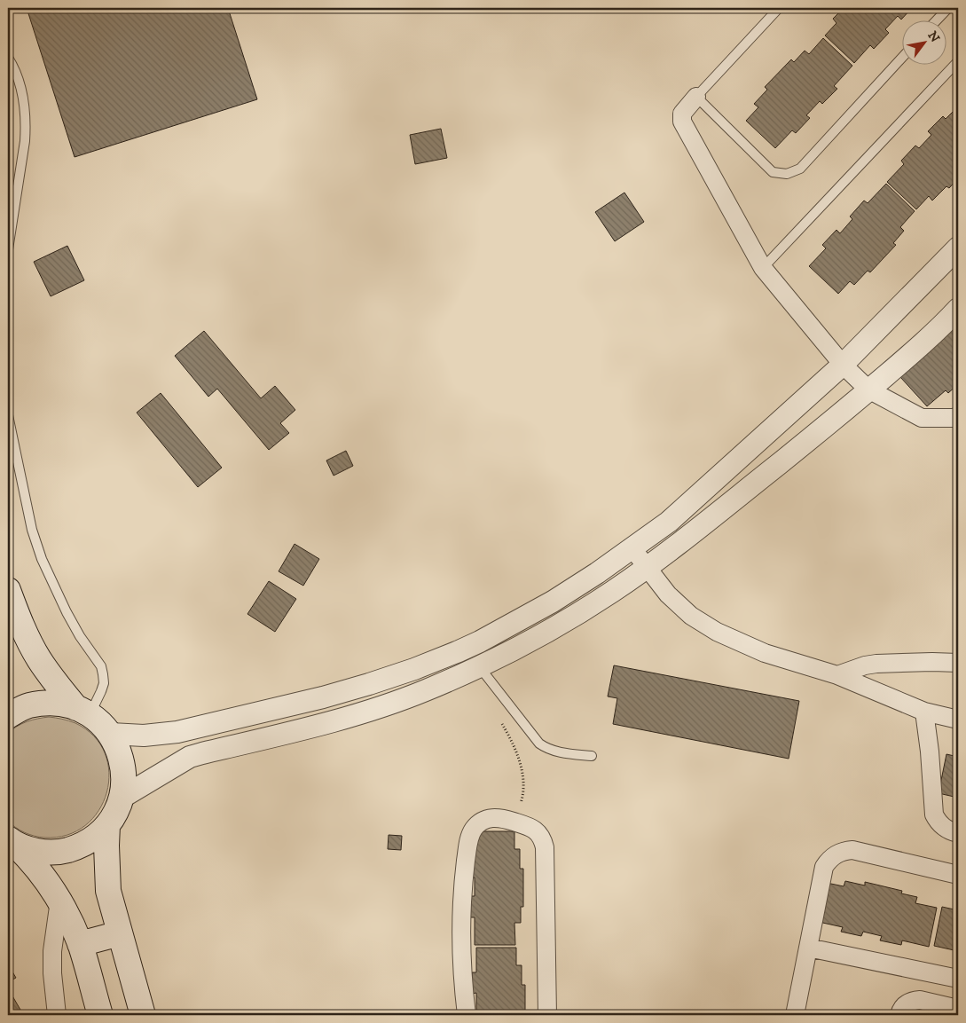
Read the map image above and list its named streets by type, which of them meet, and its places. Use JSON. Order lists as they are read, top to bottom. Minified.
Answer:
{"north":"top right"}
